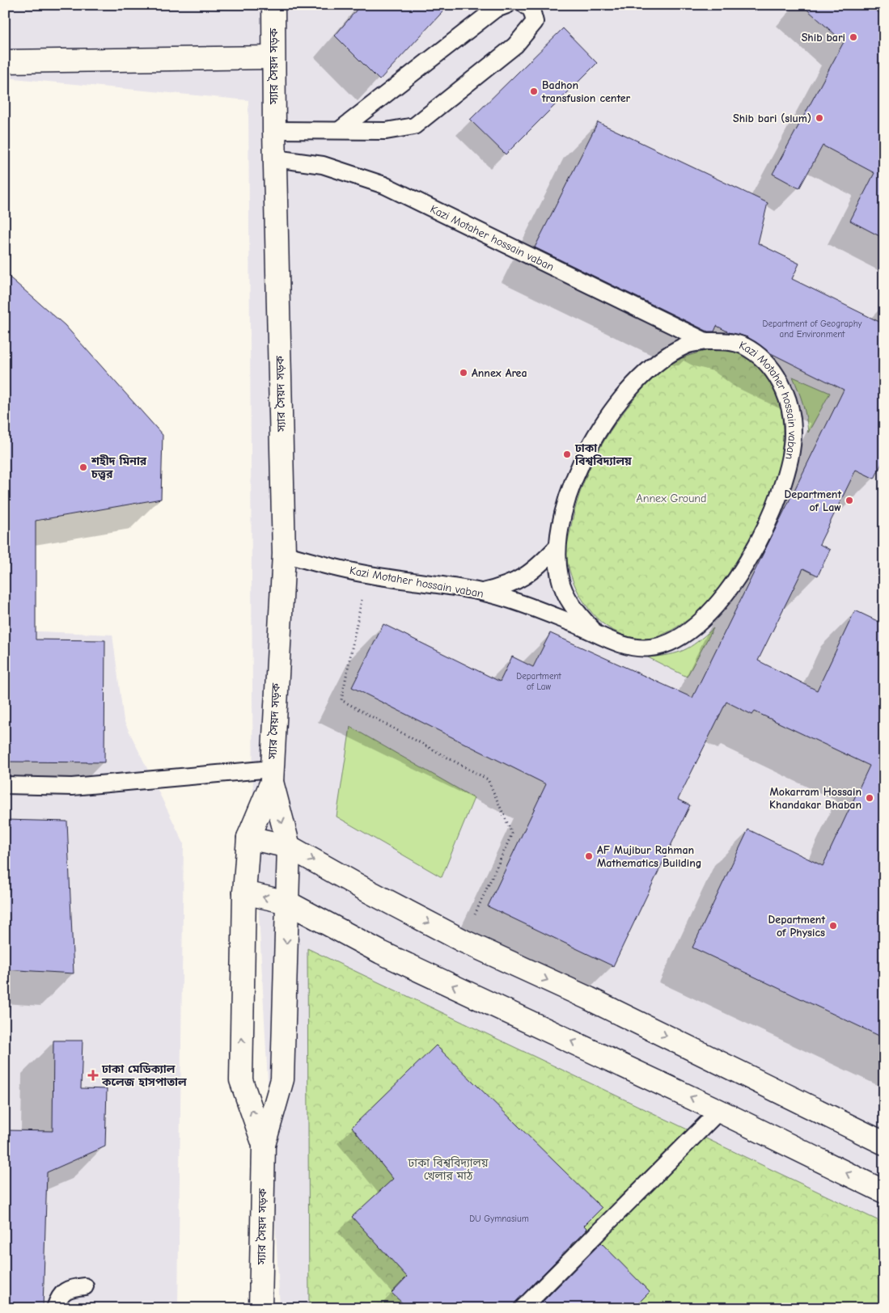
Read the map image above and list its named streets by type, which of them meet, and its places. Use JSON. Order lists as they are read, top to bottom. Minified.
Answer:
{"streets":{"main road":["স্যার সৈয়দ সড়ক"],"lane":["Kazi Motaher hossain vaban"]},"crossings":[["স্যার সৈয়দ সড়ক","Kazi Motaher hossain vaban"]],"parks":["Annex Ground","ঢাকা বিশ্ববিদ্যালয় খেলার মাঠ"],"places":{"other":["Shib bari","Badhon transfusion center","Shib bari (slum)","Annex Area","ঢাকা বিশ্ববিদ্যালয়","শহীদ মিনার চত্ত্বর","Department of Law","Mokarram Hossain Khandakar Bhaban","AF Mujibur Rahman Mathematics Building","Department of Physics"],"health":["ঢাকা মেডিক্যাল কলেজ হাসপাতাল"]},"house_numbers":["Department of Geography and Environment","Department of Law","DU Gymnasium"]}
